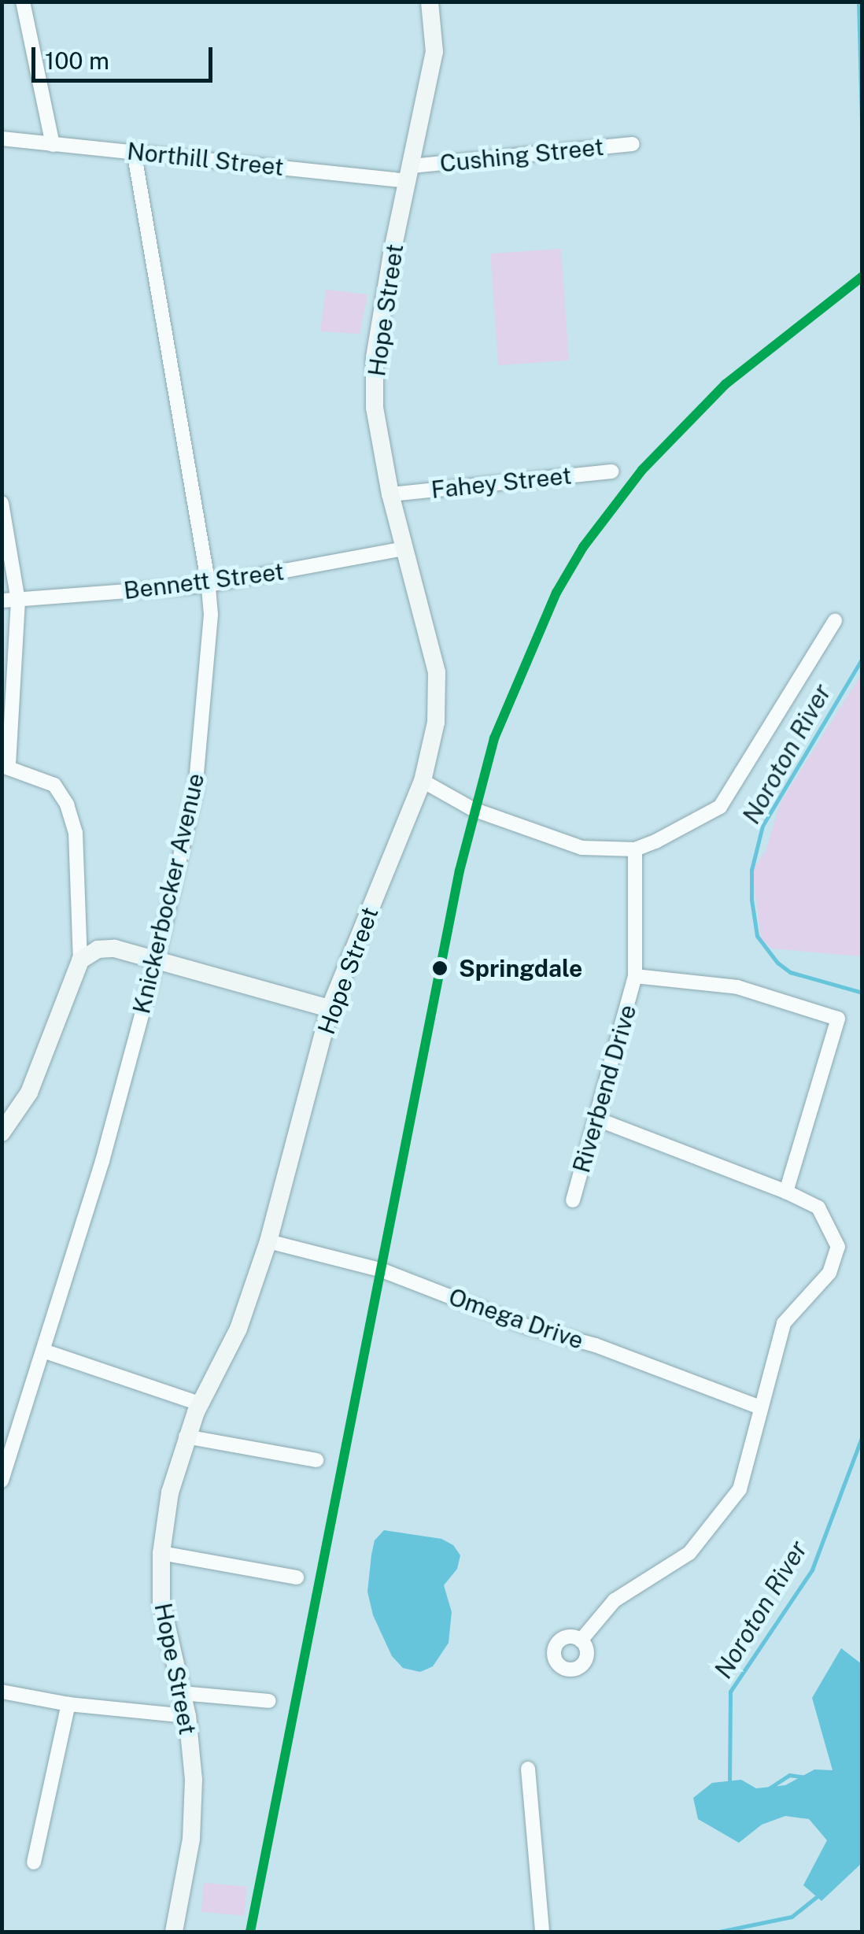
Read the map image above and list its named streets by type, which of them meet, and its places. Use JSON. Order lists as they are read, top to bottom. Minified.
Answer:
{"streets":{"main road":["Hope Street"],"street":["Cushing Street","Northill Street","Fahey Street","Bennett Street","Knickerbocker Avenue","Riverbend Drive","Omega Drive"]},"crossings":[["Cushing Street","Northill Street"],["Cushing Street","Hope Street"],["Northill Street","Hope Street"],["Northill Street","Knickerbocker Avenue"],["Hope Street","Fahey Street"],["Hope Street","Bennett Street"],["Hope Street","Omega Drive"],["Bennett Street","Knickerbocker Avenue"]],"water":["Noroton River"],"places":["Springdale"],"scale_bar":"100 m"}
